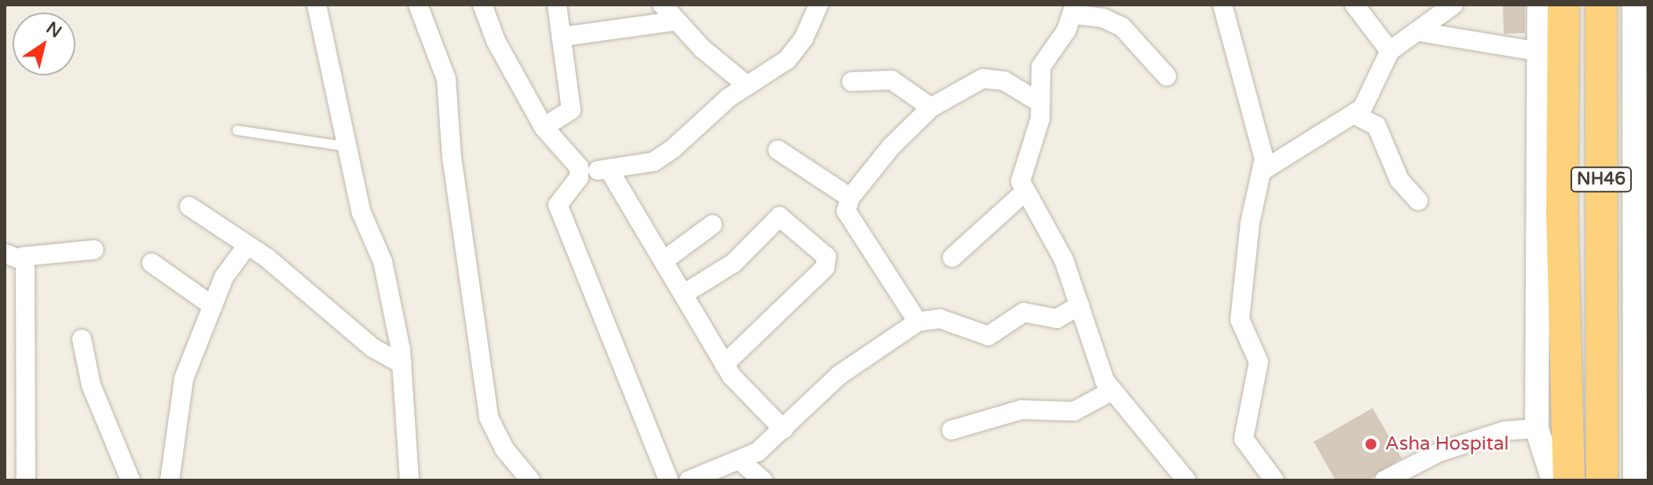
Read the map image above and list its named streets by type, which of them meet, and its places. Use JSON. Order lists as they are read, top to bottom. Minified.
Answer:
{"streets":{"highway":["NH46"]},"places":["Asha Hospital"],"north":"top right"}
